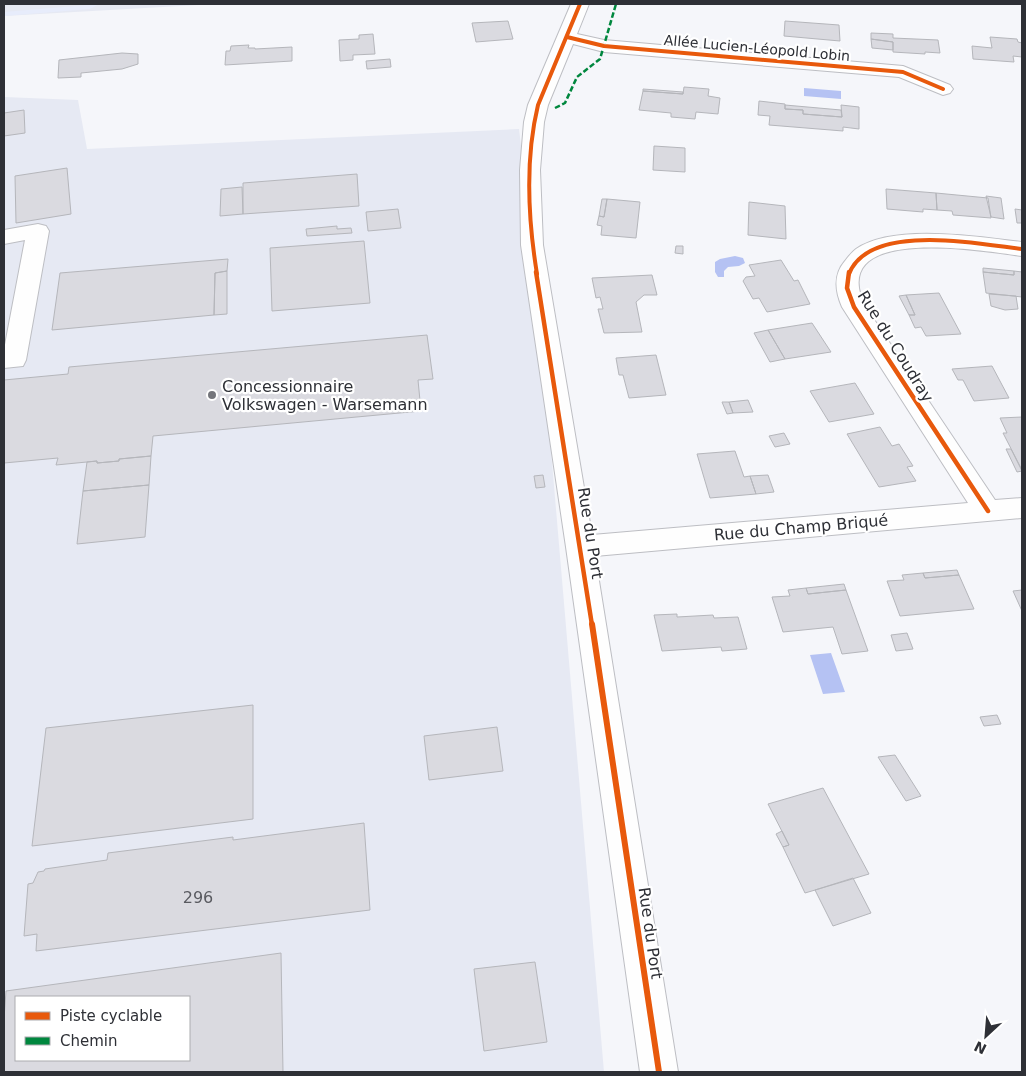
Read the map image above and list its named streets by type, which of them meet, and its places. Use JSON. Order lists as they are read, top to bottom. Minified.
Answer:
{"streets":{"street":["Allée Lucien-Léopold Lobin","Rue du Coudray","Rue du Champ Briqué","Rue du Port"]},"crossings":[["Allée Lucien-Léopold Lobin","Rue du Port"],["Rue du Coudray","Rue du Champ Briqué"],["Rue du Champ Briqué","Rue du Port"]],"places":["Concessionnaire Volkswagen - Warsemann"],"house_numbers":["296"],"legend":["Piste cyclable","Chemin"],"north":"bottom left"}
